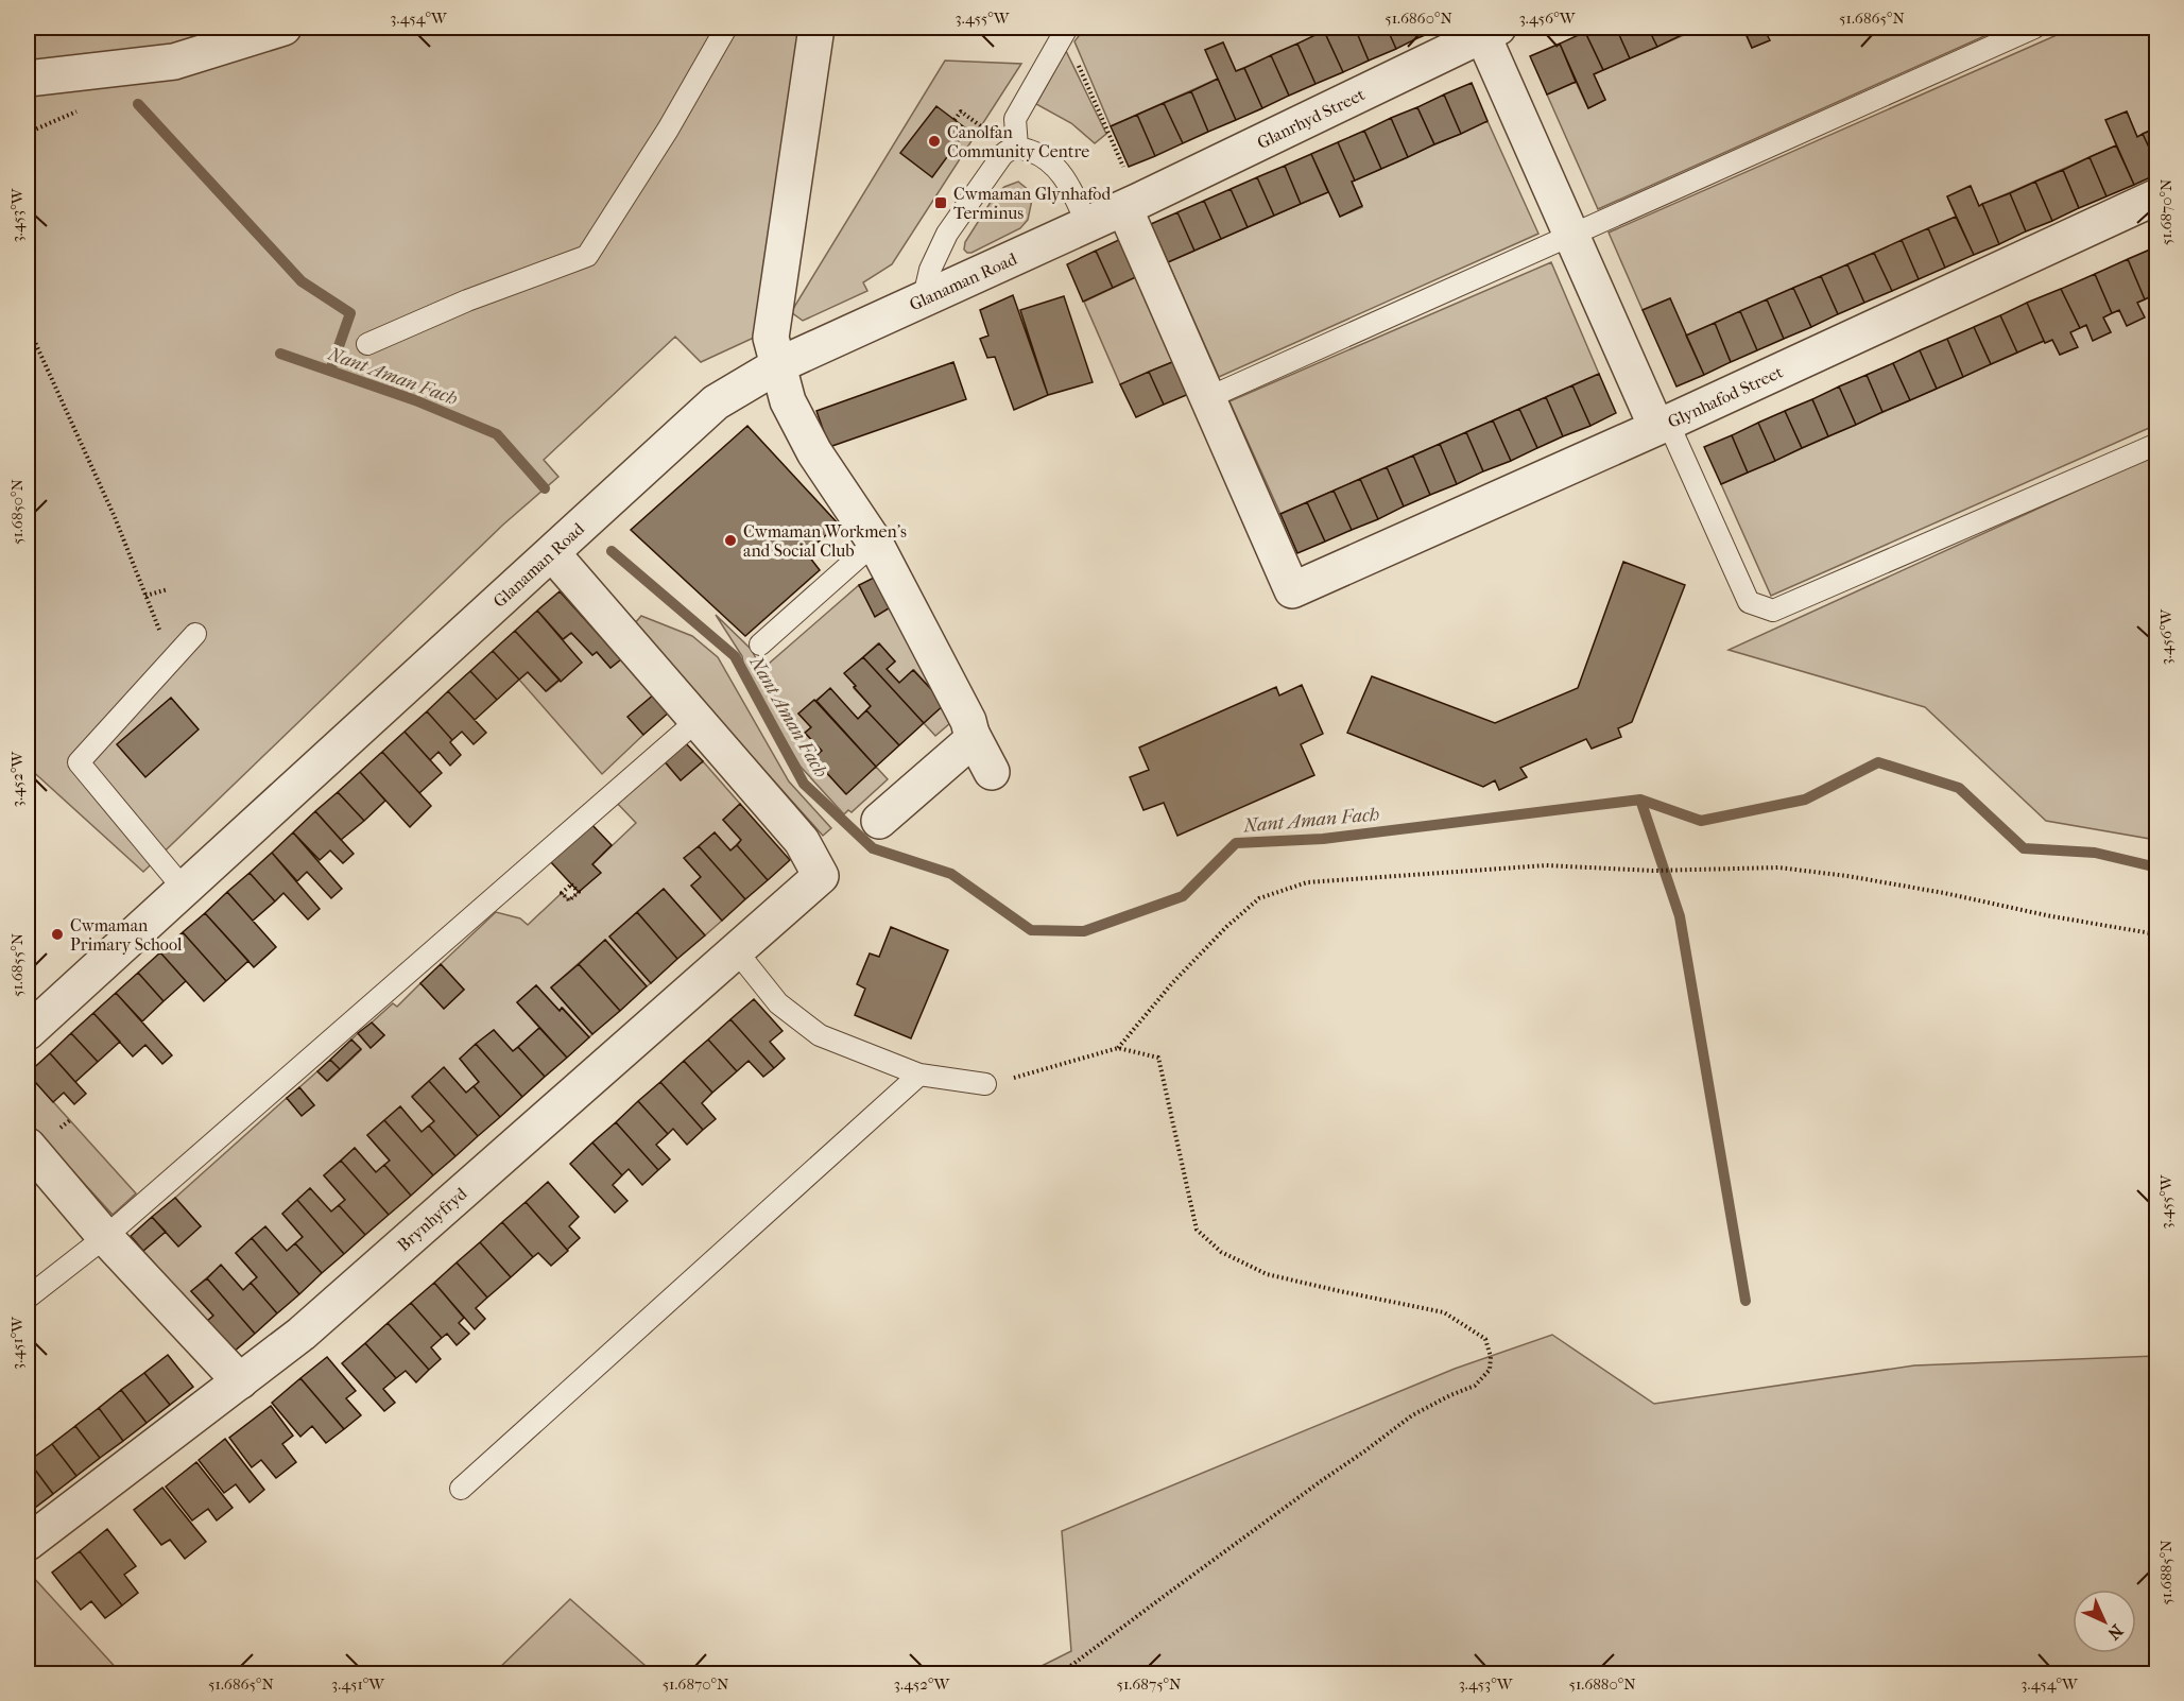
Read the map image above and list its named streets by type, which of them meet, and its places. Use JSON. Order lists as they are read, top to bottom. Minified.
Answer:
{"streets":{"street":["Glanrhyd Street","Glanaman Road","Glynhafod Street","Brynhyfryd"]},"crossings":[["Glanrhyd Street","Glanaman Road"]],"water":["Nant Aman Fach"],"places":{"other":["Canolfan Community Centre","Cwmaman Workmen’s and Social Club","Cwmaman Primary School"],"transit":["Cwmaman Glynhafod Terminus"]},"north":"bottom right","coordinates":["3.454°W","3.455°W","51.6860°N","3.456°W","51.6865°N","51.6870°N","3.453°W","51.6850°N","3.452°W","51.6855°N","3.451°W","51.6885°N","51.6875°N","51.6880°N"]}
